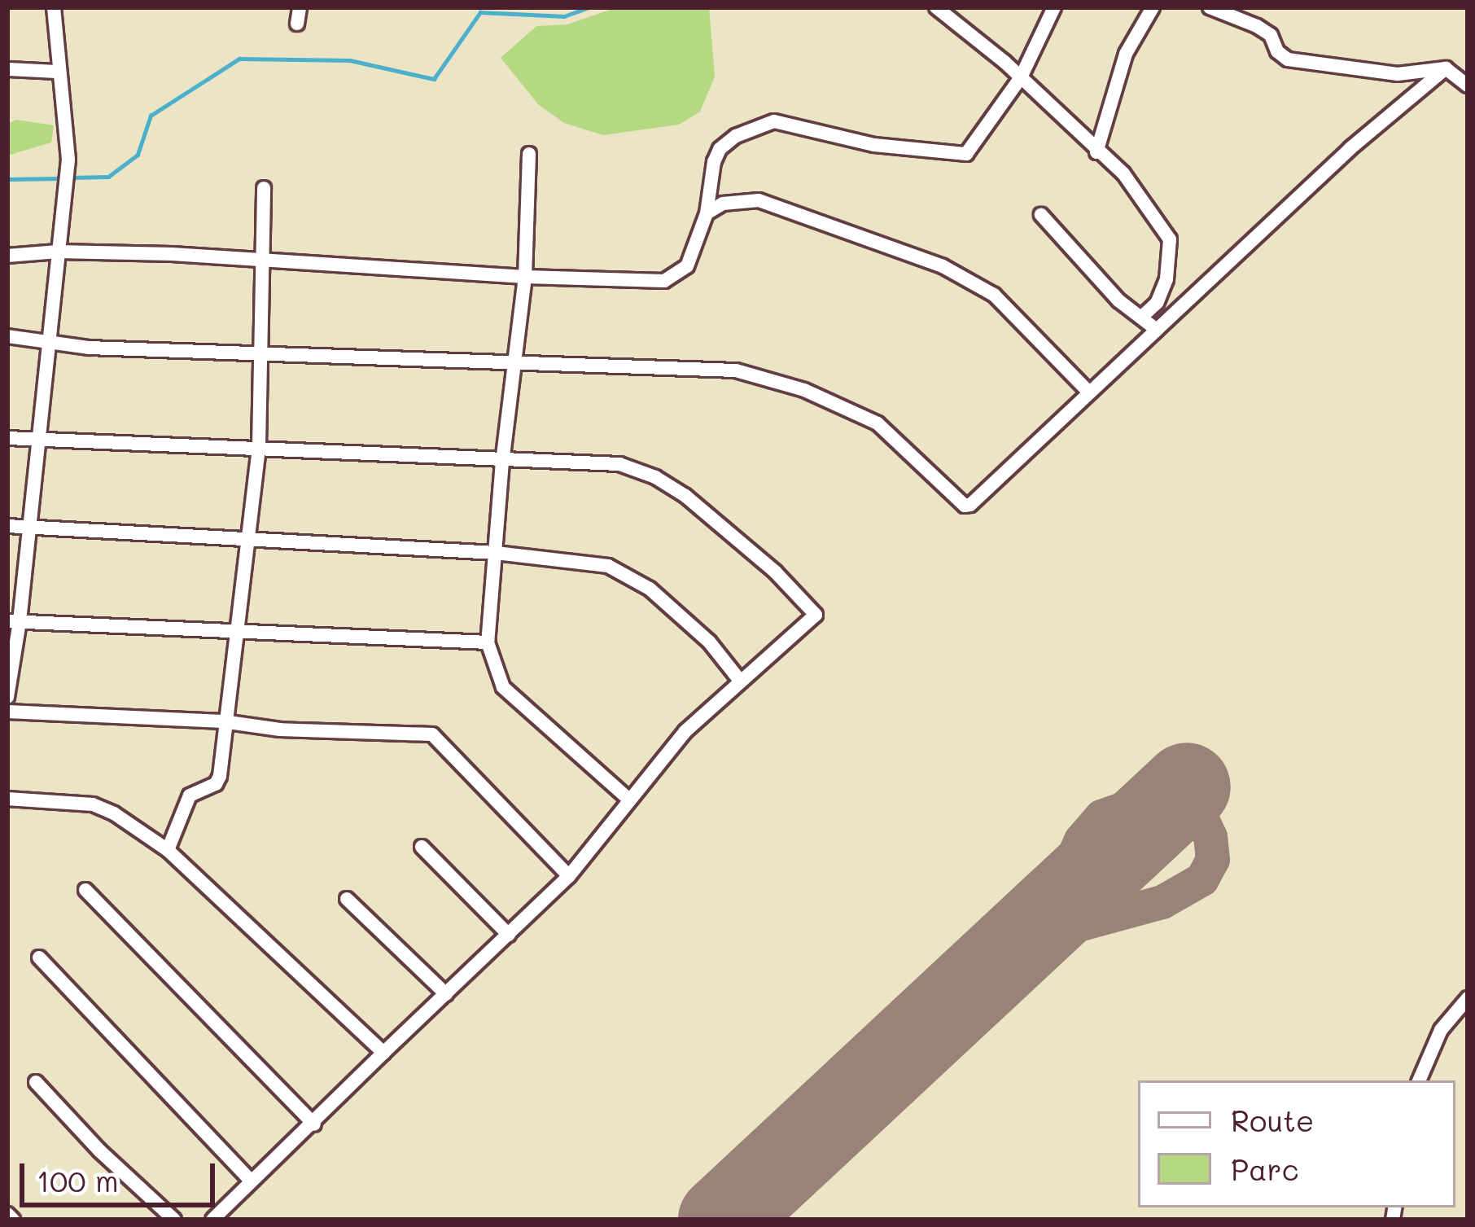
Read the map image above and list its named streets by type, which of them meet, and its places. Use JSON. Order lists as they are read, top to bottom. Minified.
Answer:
{"legend":["Route","Parc"],"scale_bar":"100 m"}
